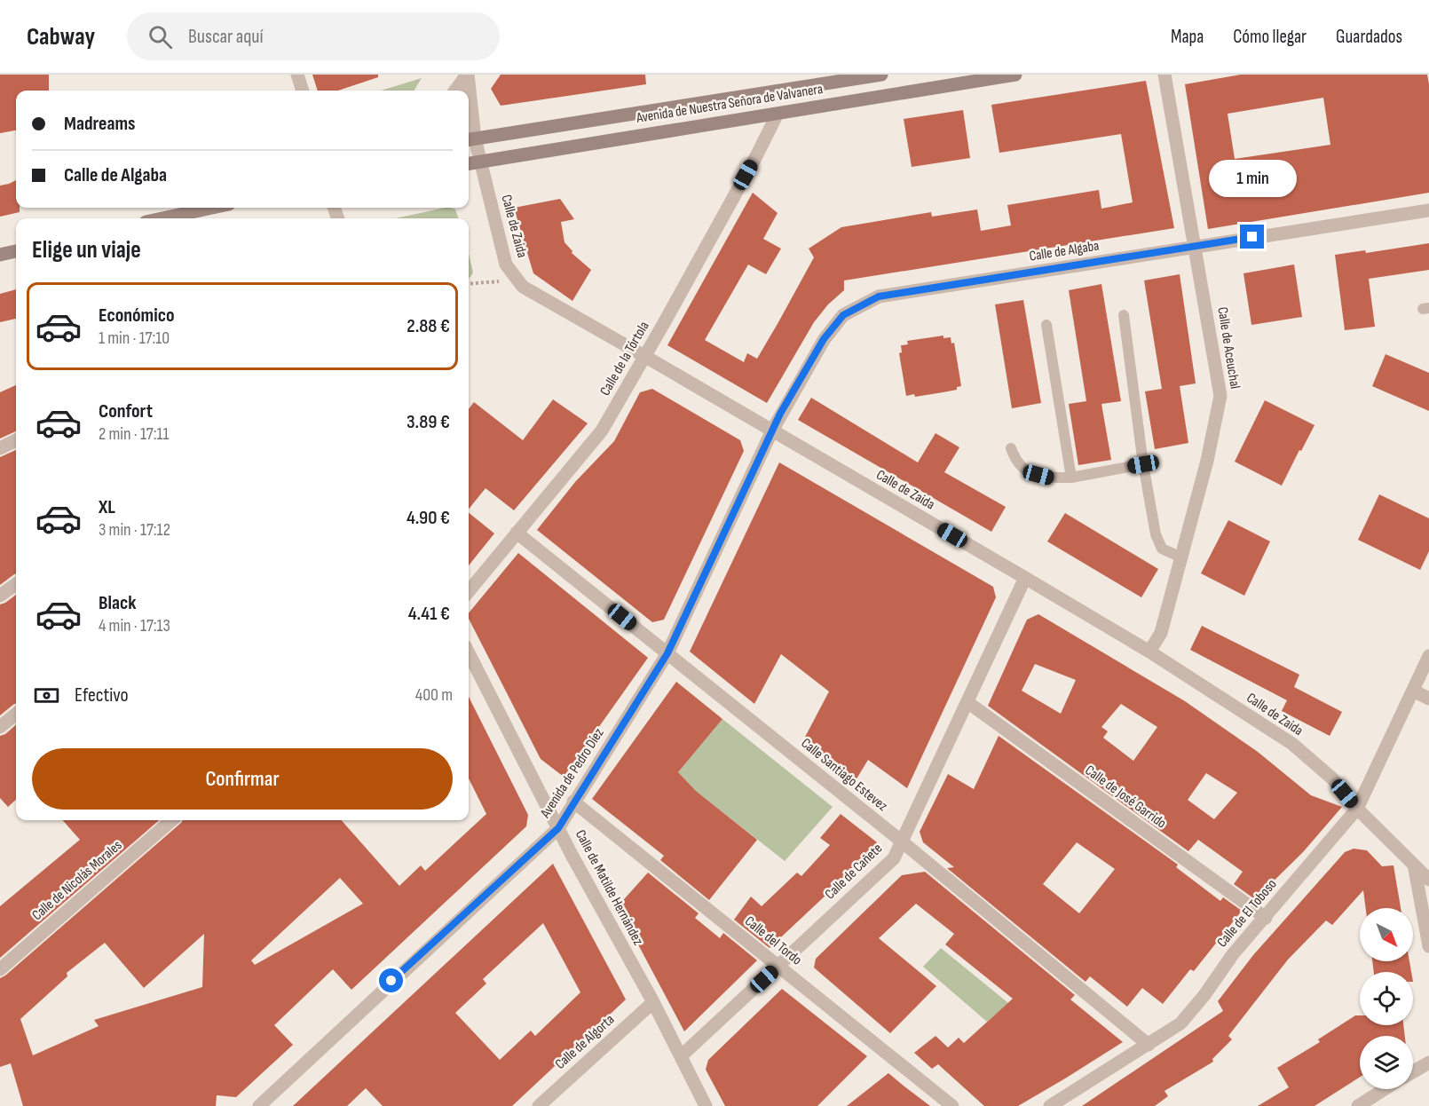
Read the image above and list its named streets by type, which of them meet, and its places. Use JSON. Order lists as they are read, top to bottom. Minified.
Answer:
{"streets":{"main road":["Avenida de Nuestra Señora de Valvanera"],"street":["Calle de Zaida","Calle de Algaba","Calle de Aceuchal","Calle de la Tórtola","Avenida de Pedro Díez","Calle Santiago Estevez","Calle de José Garrido","Calle de Cañete","Calle de Nicolás Morales","Calle de Matilde Hernández","Calle de El Toboso","Calle del Tordo","Calle de Algorta"]},"crossings":[["Avenida de Nuestra Señora de Valvanera","Calle de Zaida"],["Avenida de Nuestra Señora de Valvanera","Calle de la Tórtola"],["Calle de Zaida","Calle de Algaba"],["Calle de Zaida","Calle de Aceuchal"],["Calle de Zaida","Calle de la Tórtola"],["Calle de Zaida","Avenida de Pedro Díez"],["Calle de Zaida","Calle de Cañete"],["Calle de Zaida","Calle de El Toboso"],["Calle de Algaba","Calle de Aceuchal"],["Calle de Algaba","Avenida de Pedro Díez"],["Calle de la Tórtola","Calle Santiago Estevez"],["Avenida de Pedro Díez","Calle Santiago Estevez"],["Avenida de Pedro Díez","Calle de Matilde Hernández"],["Avenida de Pedro Díez","Calle del Tordo"],["Calle Santiago Estevez","Calle de Cañete"],["Calle Santiago Estevez","Calle de El Toboso"],["Calle de José Garrido","Calle de Cañete"],["Calle de José Garrido","Calle de El Toboso"],["Calle de Cañete","Calle de Matilde Hernández"],["Calle de Cañete","Calle del Tordo"],["Calle de Matilde Hernández","Calle de Algorta"]],"north":"bottom right","page":{"header":"Cabway","search":"Buscar aquí","nav":["Mapa","Cómo llegar","Guardados"],"banner":["Madreams","Calle de Algaba"],"bubble":"1 min","heading":"Elige un viaje","list":[{"name":"Económico","note":"1 min · 17:10","value":"2.88 €"},{"name":"Confort","note":"2 min · 17:11","value":"3.89 €"},{"name":"XL","note":"3 min · 17:12","value":"4.90 €"},{"name":"Black","note":"4 min · 17:13","value":"4.41 €"}],"pay":["Efectivo","400 m"],"buttons":"Confirmar"}}
